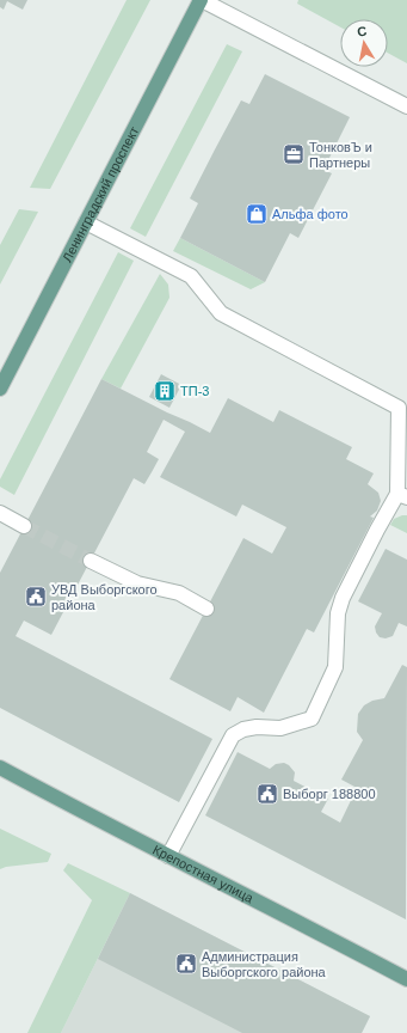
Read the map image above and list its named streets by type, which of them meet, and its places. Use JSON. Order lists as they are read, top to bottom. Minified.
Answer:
{"streets":{"main road":["Ленинградский проспект","Крепостная улица"]},"places":{"office":["ТонковЪ и Партнеры"],"shop":["Альфа фото"],"building":["ТП-3"],"public building":["УВД Выборгского района","Выборг 188800","Администрация Выборгского района"]},"north":"top"}
